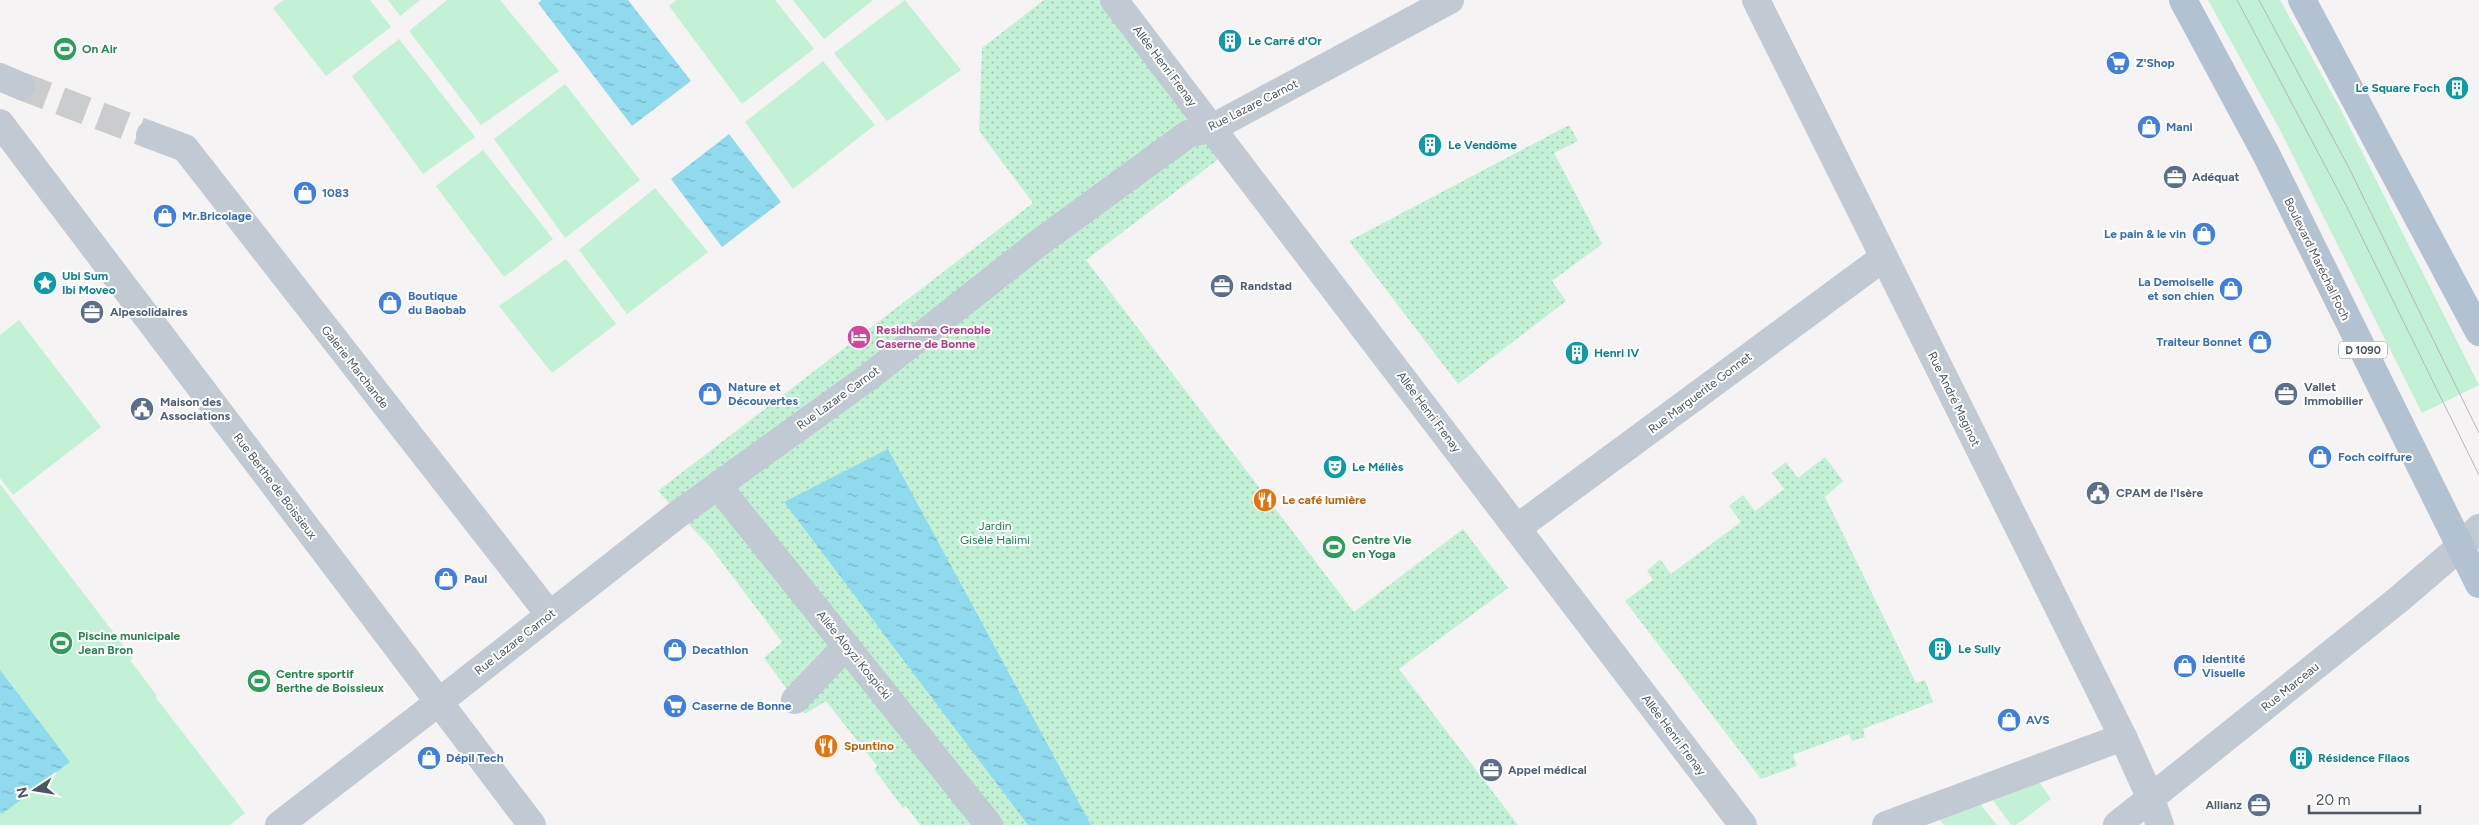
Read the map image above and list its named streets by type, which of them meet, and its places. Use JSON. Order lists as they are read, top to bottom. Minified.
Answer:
{"streets":{"main road":["Boulevard Maréchal Foch","D 1090"],"street":["Allée Henri Frenay","Rue Lazare Carnot","Galerie Marchande","Rue Marguerite Gonnet","Rue André Maginot","Rue Berthe de Boissieux","Allée Aloyzi Kospicki","Rue Marceau"]},"crossings":[["Allée Henri Frenay","Rue Lazare Carnot"],["Allée Henri Frenay","Rue Marguerite Gonnet"],["Rue Lazare Carnot","Galerie Marchande"],["Rue Lazare Carnot","Rue Berthe de Boissieux"],["Rue Lazare Carnot","Allée Aloyzi Kospicki"],["Boulevard Maréchal Foch","Rue Marceau"],["Rue Marguerite Gonnet","Rue André Maginot"],["Rue André Maginot","Rue Marceau"]],"parks":["Jardin Gisèle Halimi"],"places":{"building":["Le Carré d'Or","Le Square Foch","Le Vendôme","Henri IV","Le Sully","Résidence Filaos"],"sports":["On Air","Centre Vie en Yoga","Piscine municipale Jean Bron","Centre sportif Berthe de Boissieux"],"supermarket":["Z'Shop","Caserne de Bonne"],"shop":["Mani","1083","Mr.Bricolage","Le pain & le vin","La Demoiselle et son chien","Boutique du Baobab","Traiteur Bonnet","Nature et Découvertes","Foch coiffure","Paul","Decathlon","Identité Visuelle","AVS","Dépil Tech"],"office":["Adéquat","Randstad","Alpesolidaires","Vallet Immobilier","Appel médical","Allianz"],"place":["Ubi Sum Ibi Moveo"],"hotel":["Residhome Grenoble Caserne de Bonne"],"public building":["Maison des Associations","CPAM de l'Isère"],"theatre":["Le Méliès"],"restaurant":["Le café lumière","Spuntino"]},"scale_bar":"20 m","north":"left"}
